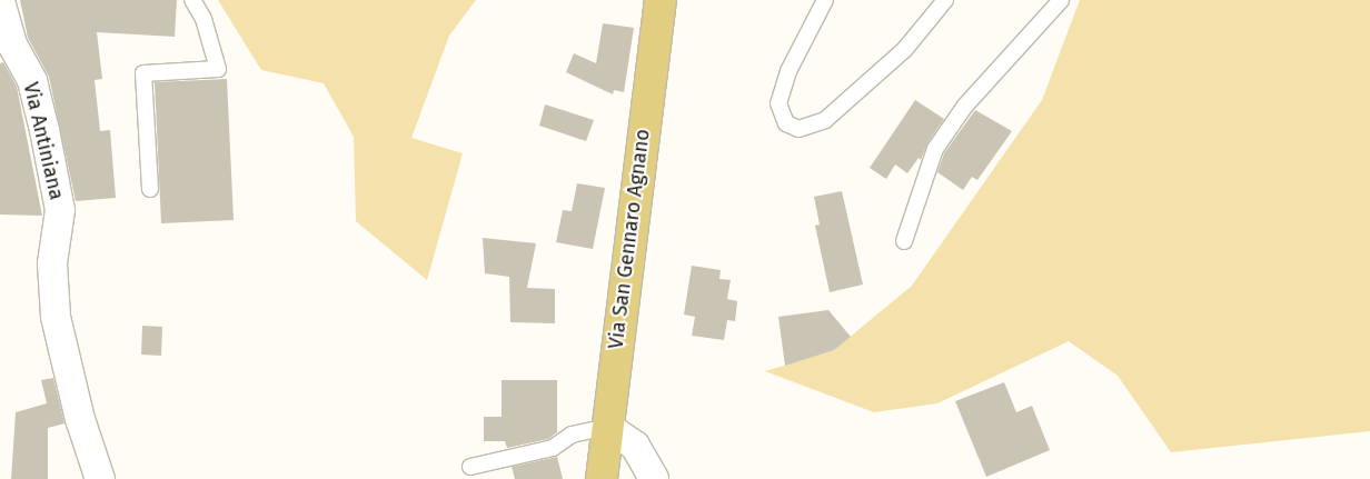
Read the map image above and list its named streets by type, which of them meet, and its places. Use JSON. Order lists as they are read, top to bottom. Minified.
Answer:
{"streets":{"main road":["Via San Gennaro Agnano"],"street":["Via Antiniana"]}}
